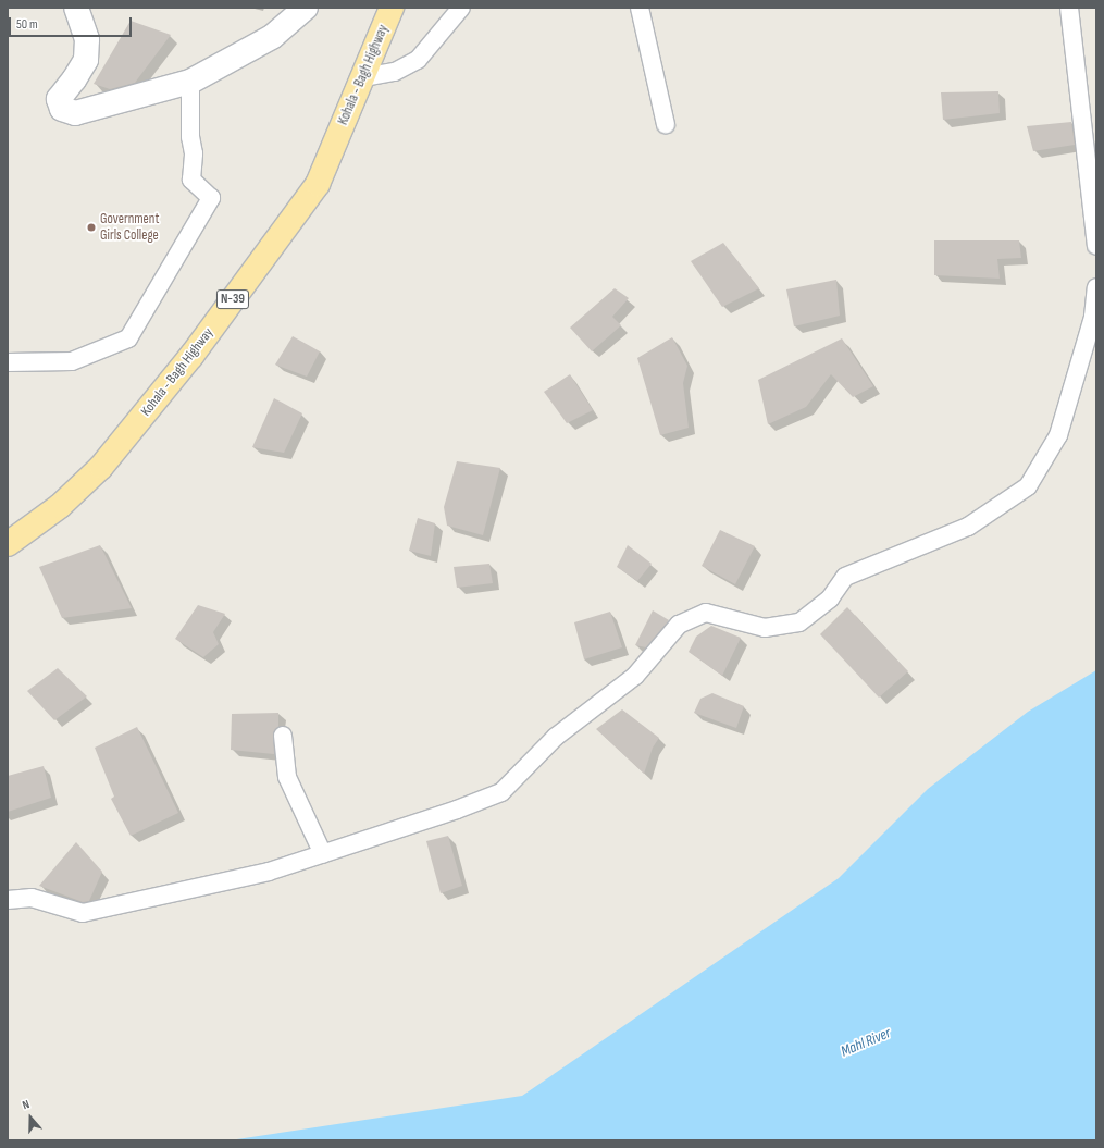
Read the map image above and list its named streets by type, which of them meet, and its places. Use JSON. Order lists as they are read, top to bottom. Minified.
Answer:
{"streets":{"main road":["Kohala - Bagh Highway","N-39"]},"water":["Mahl River"],"places":["Government Girls College"],"scale_bar":"50 m","north":"top"}
